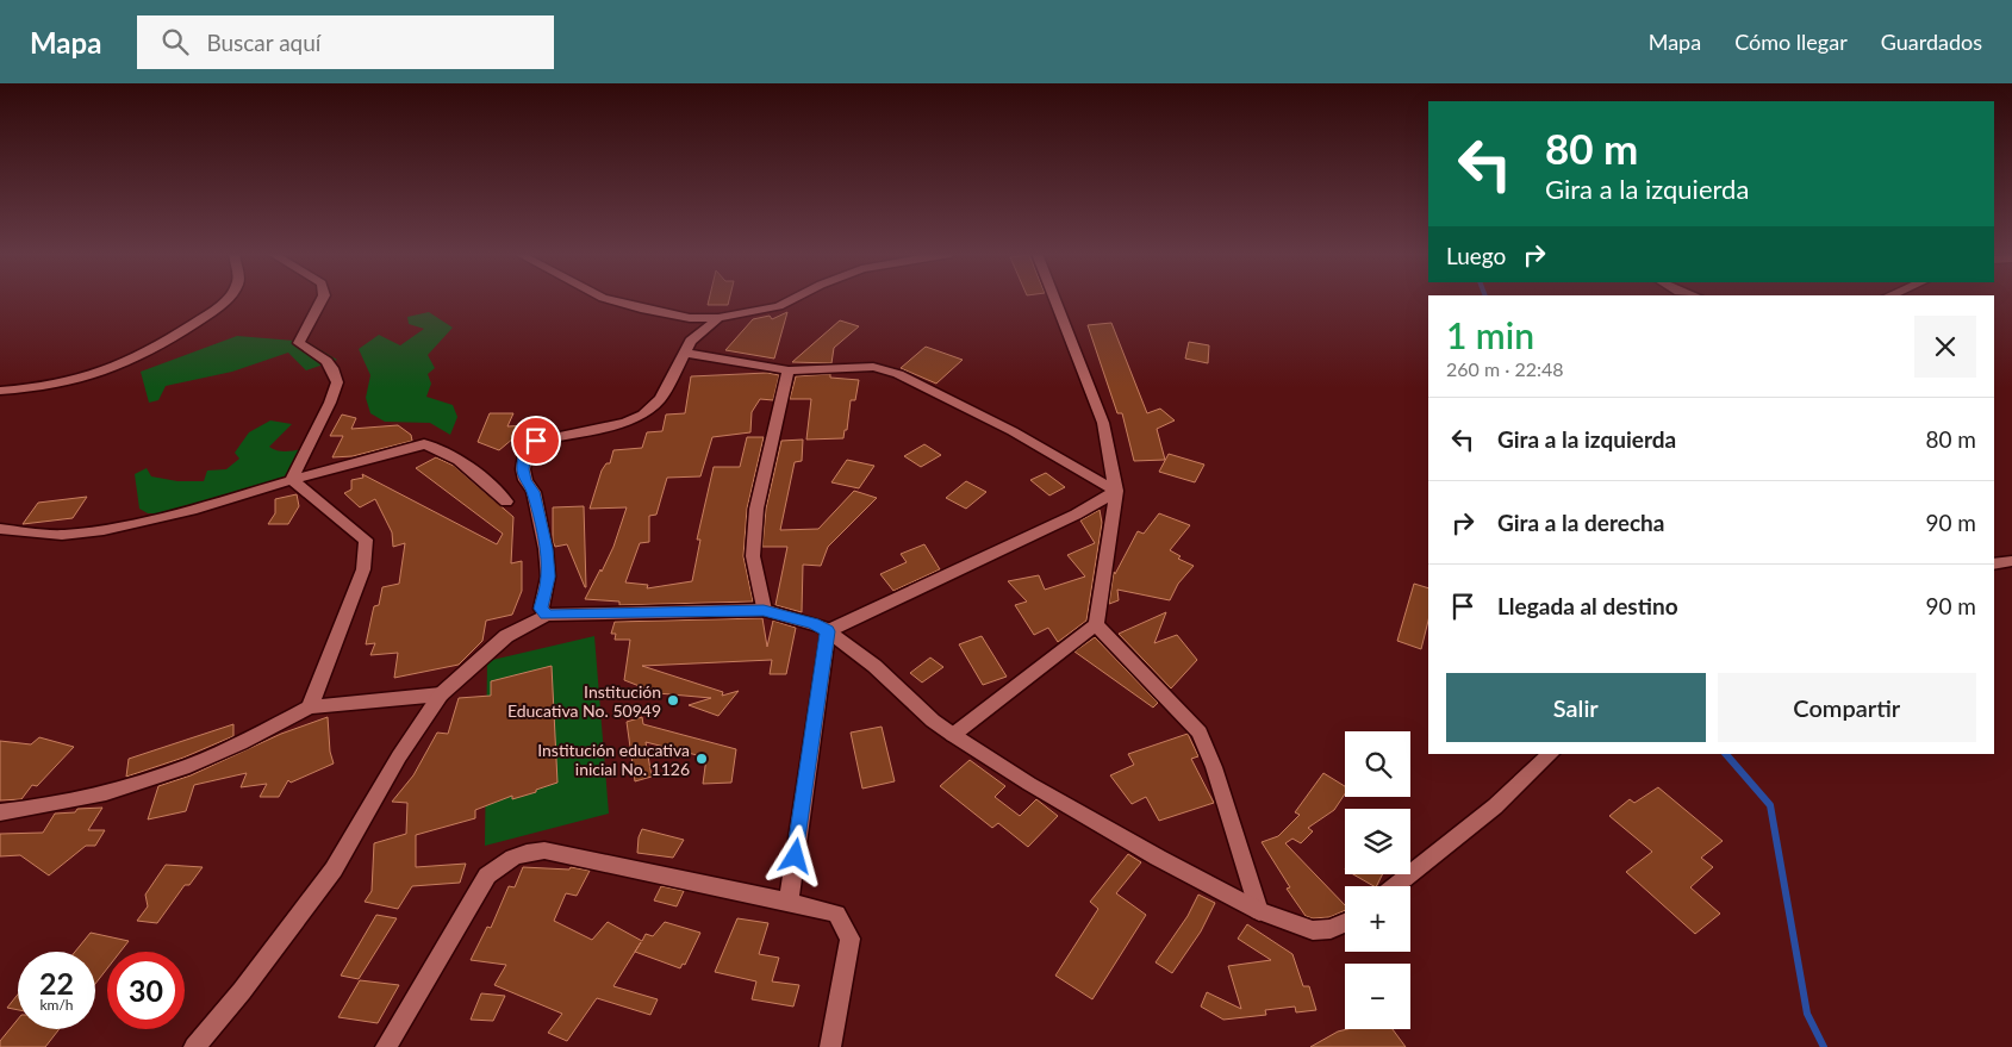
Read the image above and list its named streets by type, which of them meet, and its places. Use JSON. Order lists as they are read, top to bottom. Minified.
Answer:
{"places":["Institución Educativa No. 50949","Institución educativa inicial No. 1126"],"page":{"header":"Mapa","search":"Buscar aquí","nav":["Mapa","Cómo llegar","Guardados"],"turn":["80 m","Gira a la izquierda"],"then":"Luego","heading":["1 min","260 m · 22:48"],"list":[{"name":"Gira a la izquierda","value":"80 m"},{"name":"Gira a la derecha","value":"90 m"},{"name":"Llegada al destino","value":"90 m"}],"buttons":["Salir","Compartir"],"map_buttons":["+","−"],"speed":"22 km/h","limit":"30"}}
